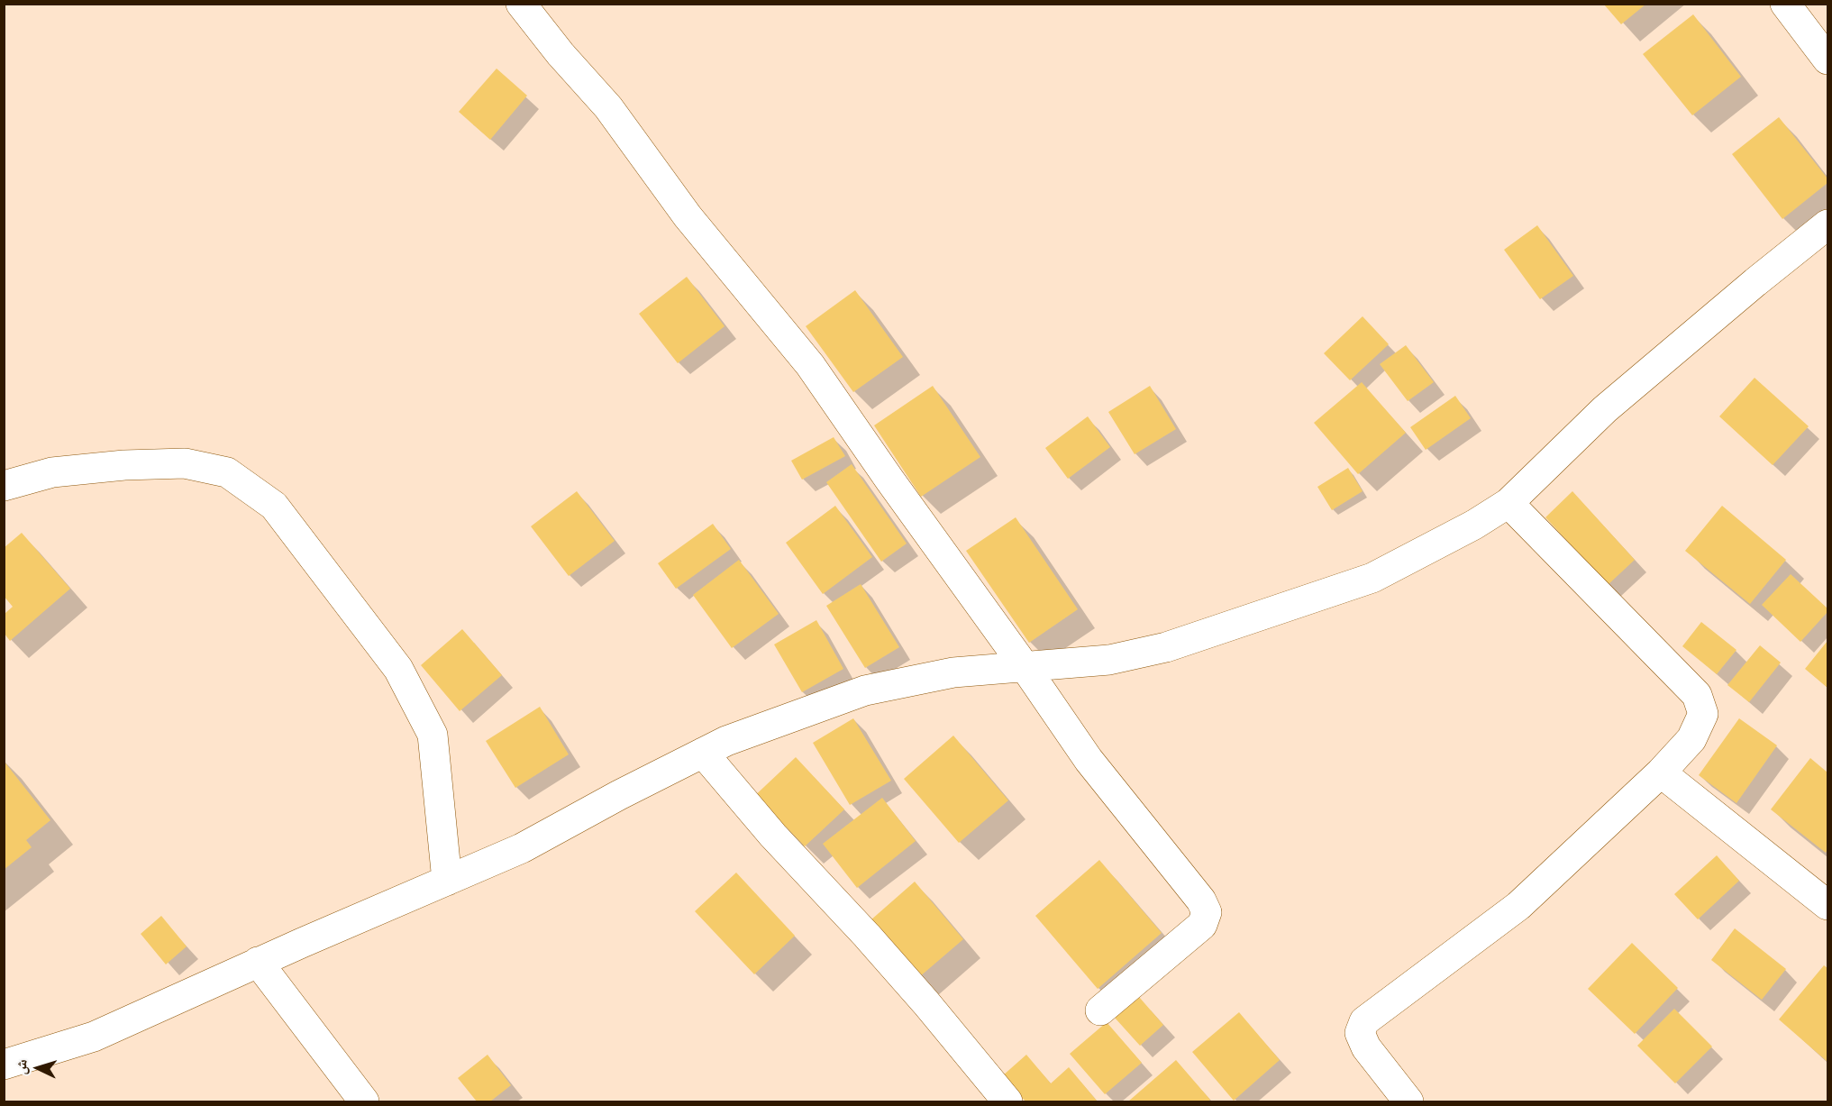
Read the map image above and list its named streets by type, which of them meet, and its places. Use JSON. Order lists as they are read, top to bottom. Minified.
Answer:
{"north":"left"}
